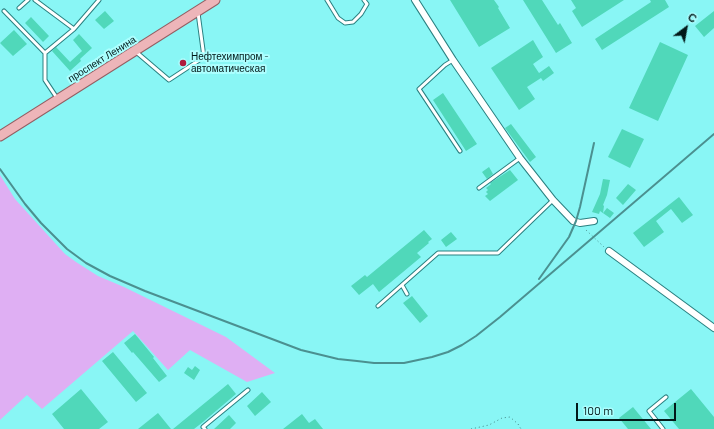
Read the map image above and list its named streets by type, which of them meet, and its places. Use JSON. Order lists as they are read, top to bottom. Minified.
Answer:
{"streets":{"main road":["проспект Ленина"]},"places":["Нефтехимпром - автоматическая"],"scale_bar":"100 m","north":"top right"}
